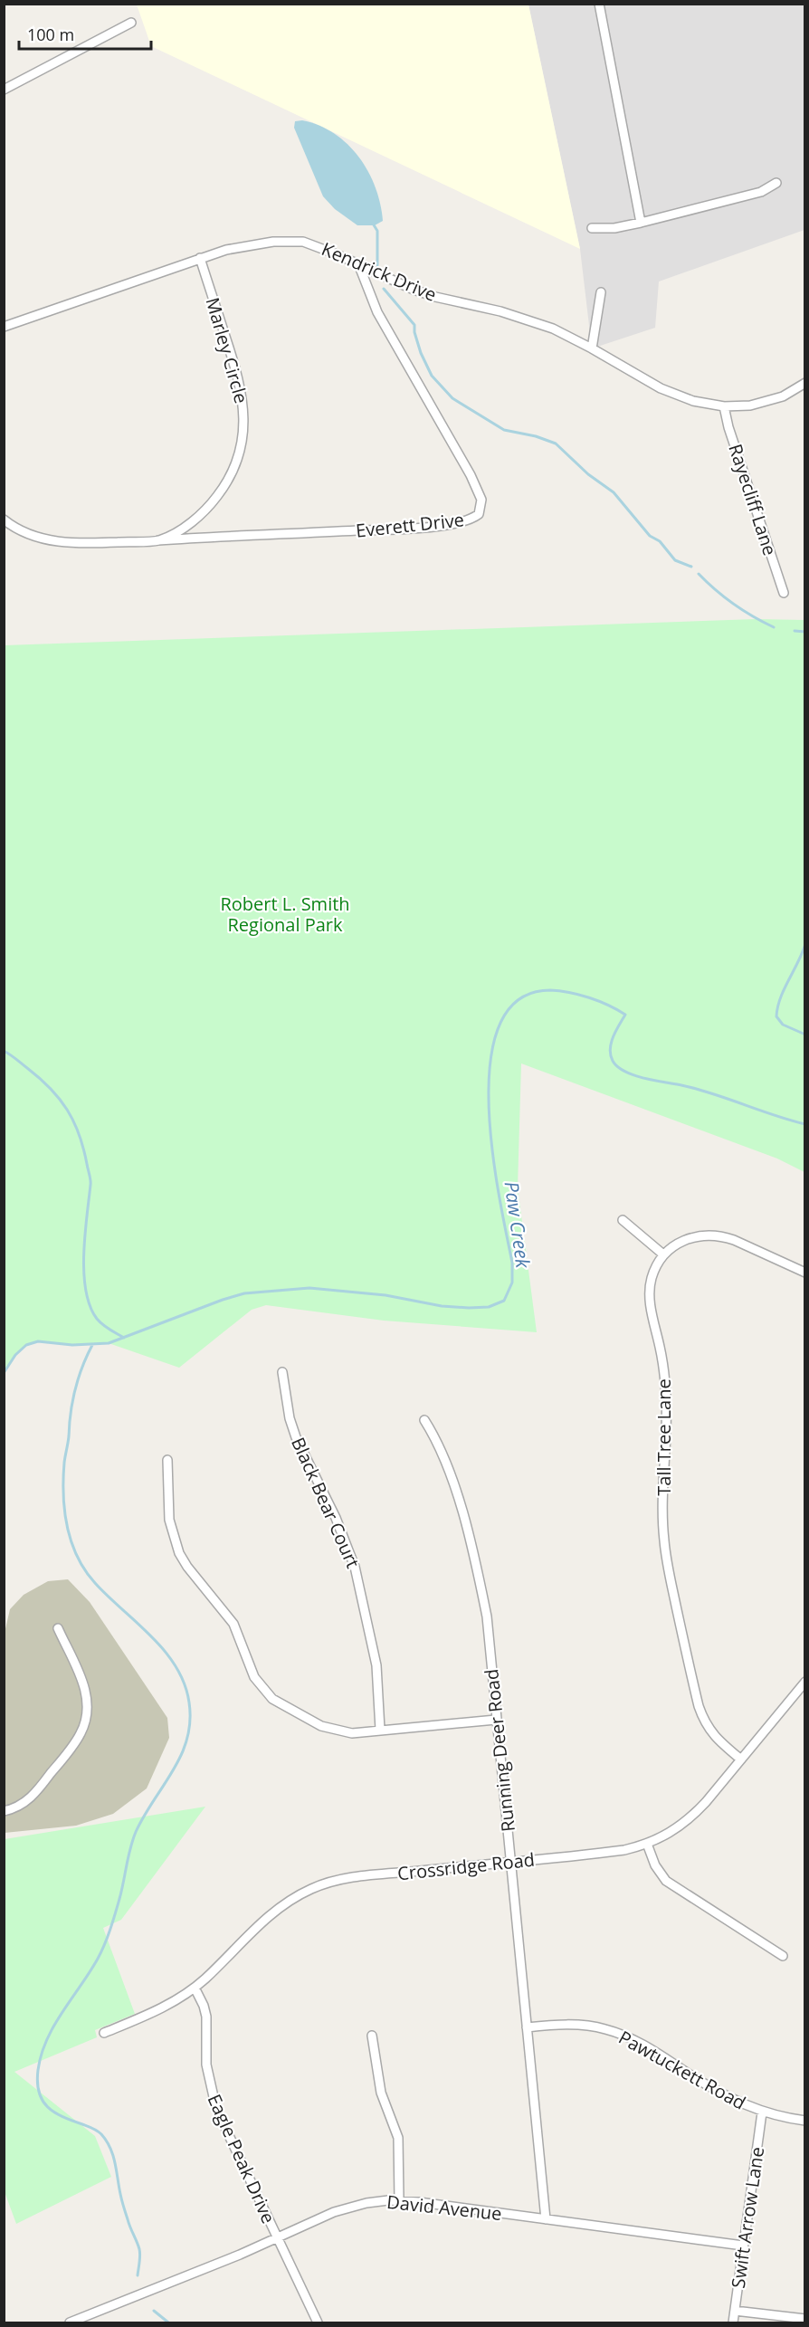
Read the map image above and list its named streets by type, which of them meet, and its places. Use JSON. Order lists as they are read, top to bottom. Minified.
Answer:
{"streets":{"street":["Kendrick Drive","Marley Circle","Rayecliff Lane","Everett Drive","Tall Tree Lane","Black Bear Court","Running Deer Road","Crossridge Road","Pawtuckett Road","Eagle Peak Drive","David Avenue","Swift Arrow Lane"]},"crossings":[["Kendrick Drive","Marley Circle"],["Kendrick Drive","Rayecliff Lane"],["Kendrick Drive","Everett Drive"],["Marley Circle","Everett Drive"],["Tall Tree Lane","Crossridge Road"],["Running Deer Road","Crossridge Road"],["Running Deer Road","Pawtuckett Road"],["Running Deer Road","David Avenue"],["Crossridge Road","Eagle Peak Drive"],["Pawtuckett Road","Swift Arrow Lane"],["Eagle Peak Drive","David Avenue"],["David Avenue","Swift Arrow Lane"]],"water":["Paw Creek"],"parks":["Robert L. Smith Regional Park"],"scale_bar":"100 m"}
